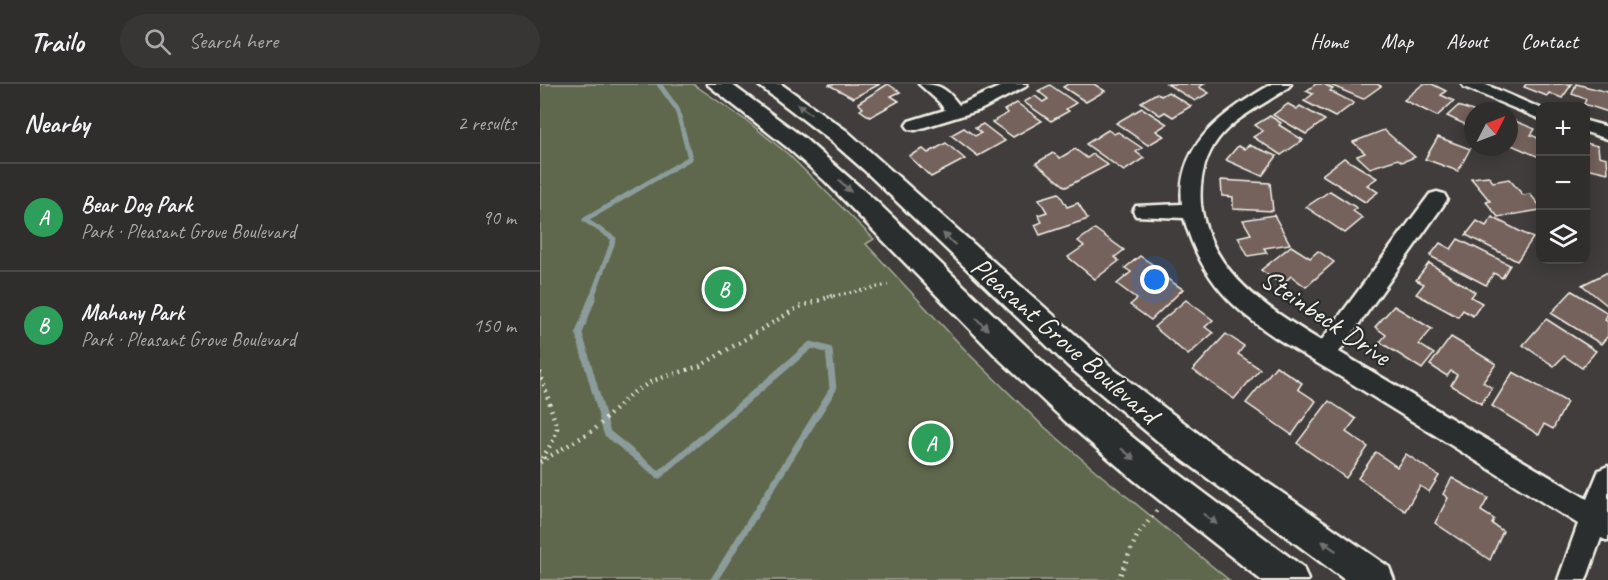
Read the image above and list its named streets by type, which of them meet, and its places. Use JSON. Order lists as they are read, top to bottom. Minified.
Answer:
{"streets":{"main road":["Pleasant Grove Boulevard"],"street":["Steinbeck Drive"]},"north":"top right","page":{"header":"Trailo","search":"Search here","nav":["Home","Map","About","Contact"],"heading":["Nearby","2 results"],"map_buttons":["+","−"],"list":[{"mark":"A","name":"Bear Dog Park","note":"Park · Pleasant Grove Boulevard","value":"90 m"},{"mark":"B","name":"Mahany Park","note":"Park · Pleasant Grove Boulevard","value":"150 m"}],"pins":["B","A"]}}
